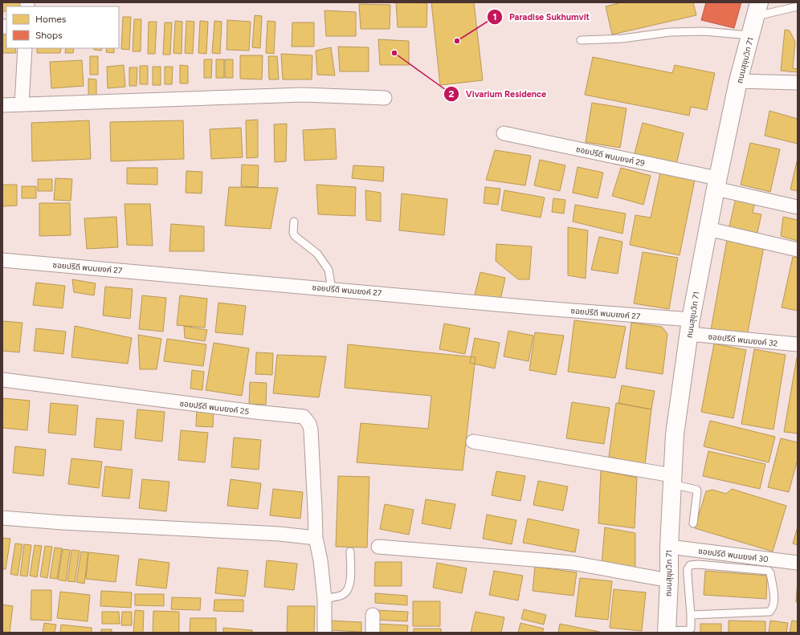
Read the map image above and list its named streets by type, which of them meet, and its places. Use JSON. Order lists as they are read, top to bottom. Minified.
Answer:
{"streets":{"main road":["ถนนสุขุมวิท 71"],"street":["ซอยปรีดี พนมยงค์ 29","ซอยปรีดี พนมยงค์ 27","ซอยปรีดี พนมยงค์ 32","ซอยปรีดี พนมยงค์ 25","ซอยปรีดี พนมยงค์ 30"]},"crossings":[["ถนนสุขุมวิท 71","ซอยปรีดี พนมยงค์ 29"],["ถนนสุขุมวิท 71","ซอยปรีดี พนมยงค์ 27"],["ถนนสุขุมวิท 71","ซอยปรีดี พนมยงค์ 32"],["ถนนสุขุมวิท 71","ซอยปรีดี พนมยงค์ 30"],["ซอยปรีดี พนมยงค์ 27","ซอยปรีดี พนมยงค์ 32"]],"places":["Paradise Sukhumvit","Vivarium Residence"],"legend":["Homes","Shops"]}
